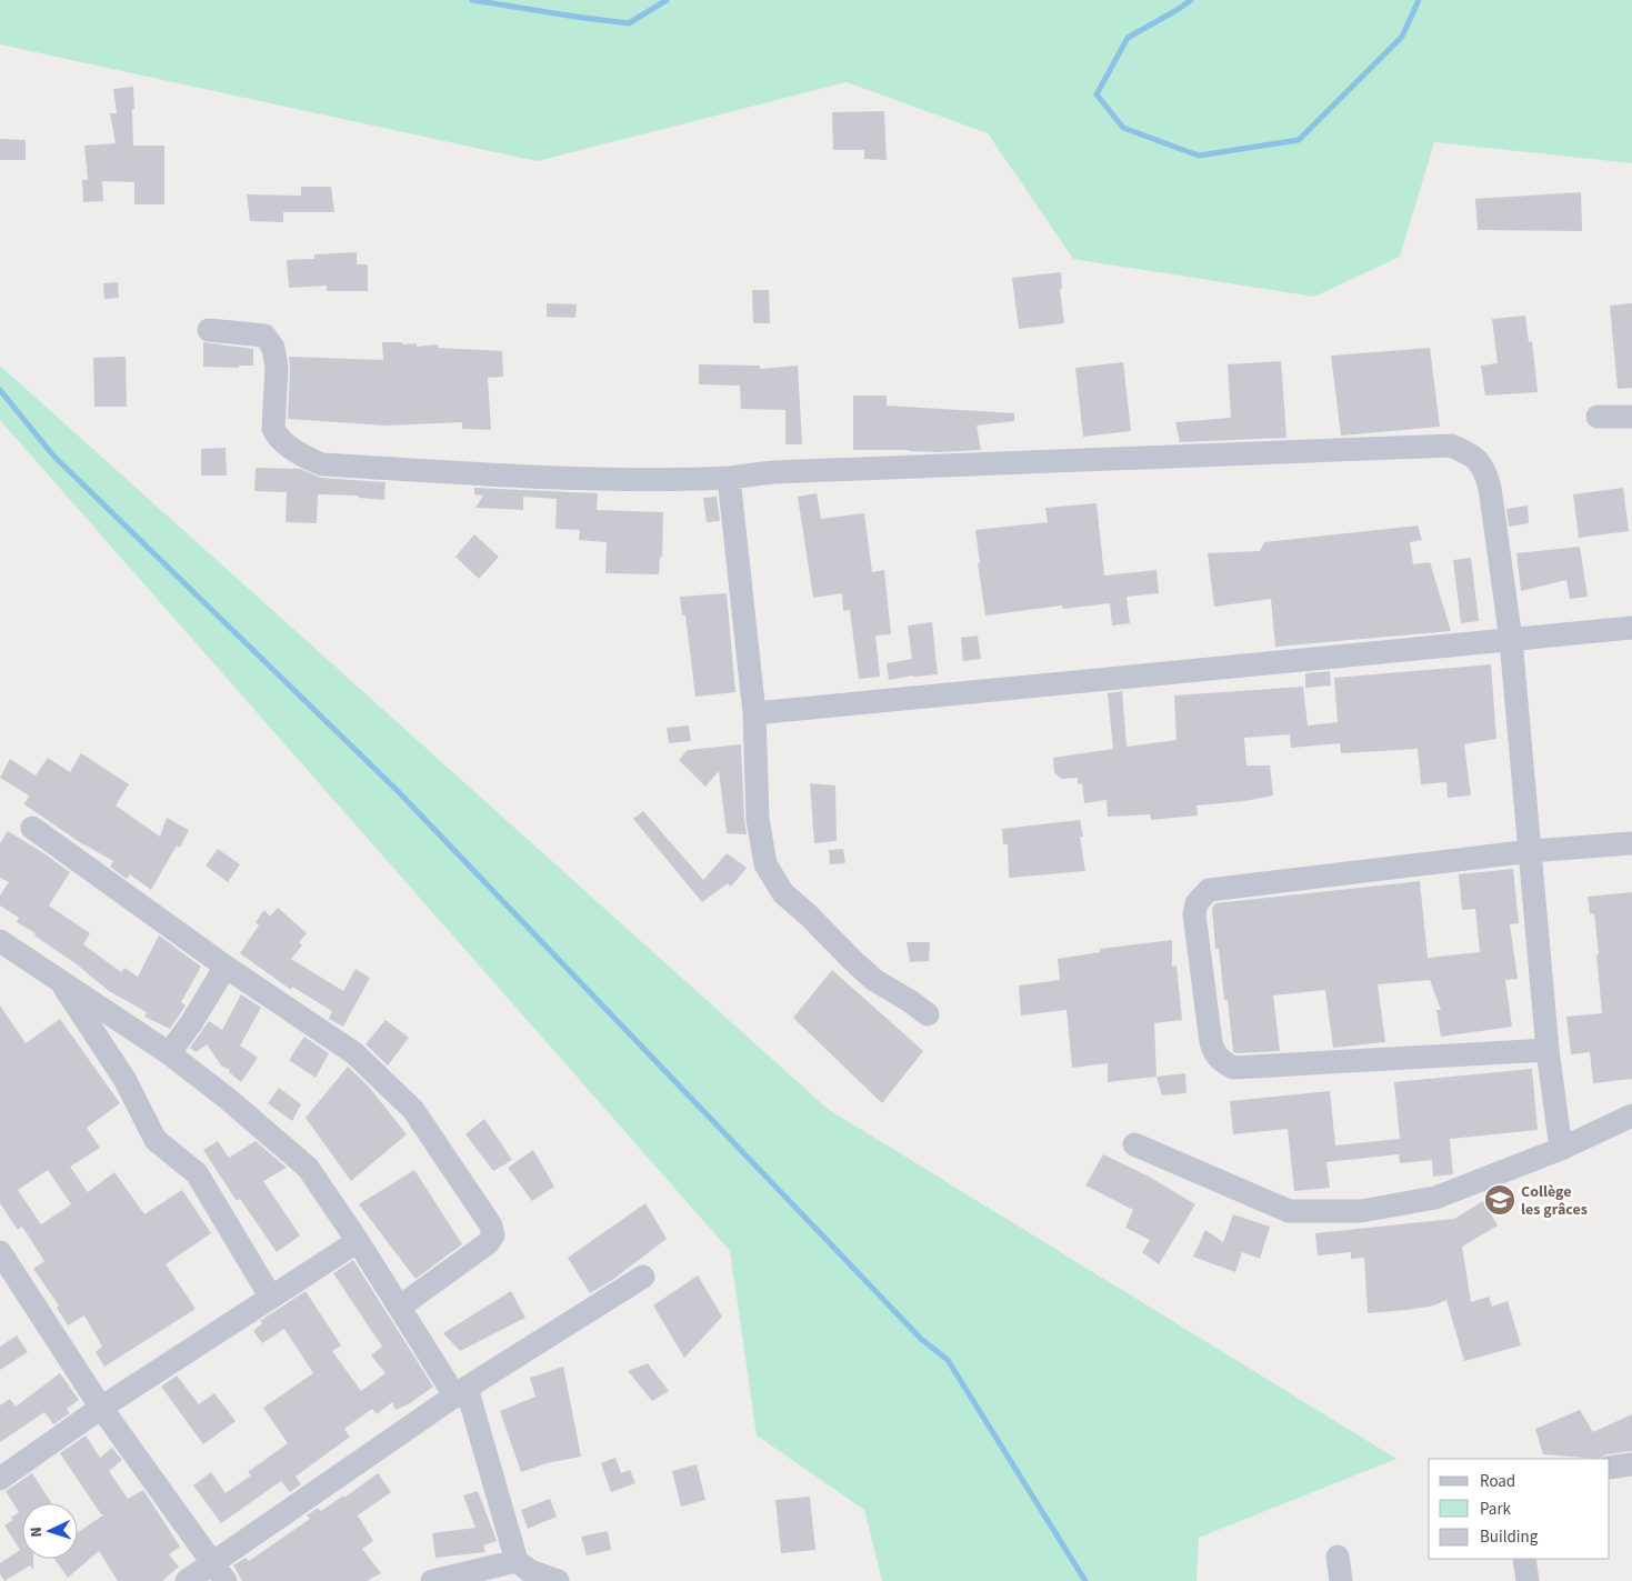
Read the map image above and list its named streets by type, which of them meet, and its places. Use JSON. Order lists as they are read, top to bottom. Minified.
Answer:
{"places":{"school or university":["Collège les grâces"]},"legend":["Road","Park","Building"],"north":"left"}
